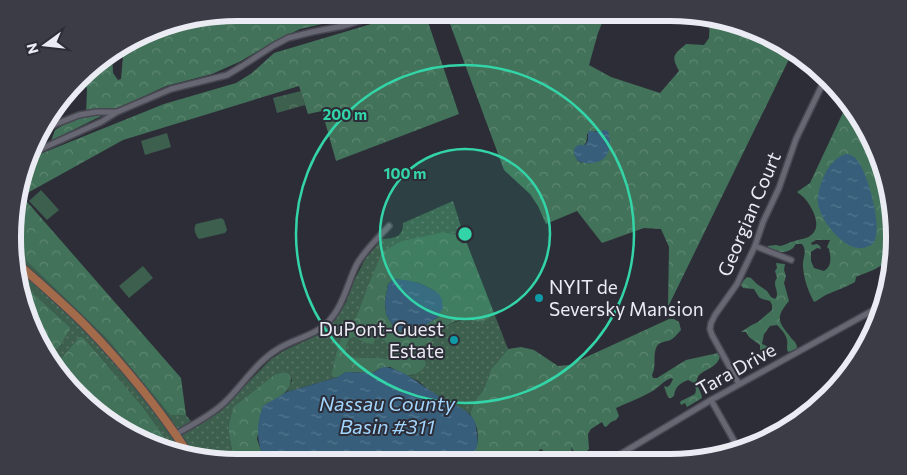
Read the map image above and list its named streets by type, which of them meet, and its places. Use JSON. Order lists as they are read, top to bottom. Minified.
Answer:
{"streets":{"street":["Georgian Court","Tara Drive"]},"crossings":[["Georgian Court","Tara Drive"]],"water":["Nassau County Basin #311"],"places":["NYIT de Seversky Mansion","DuPont-Guest Estate"],"north":"left","rings":["200 m","100 m"]}
